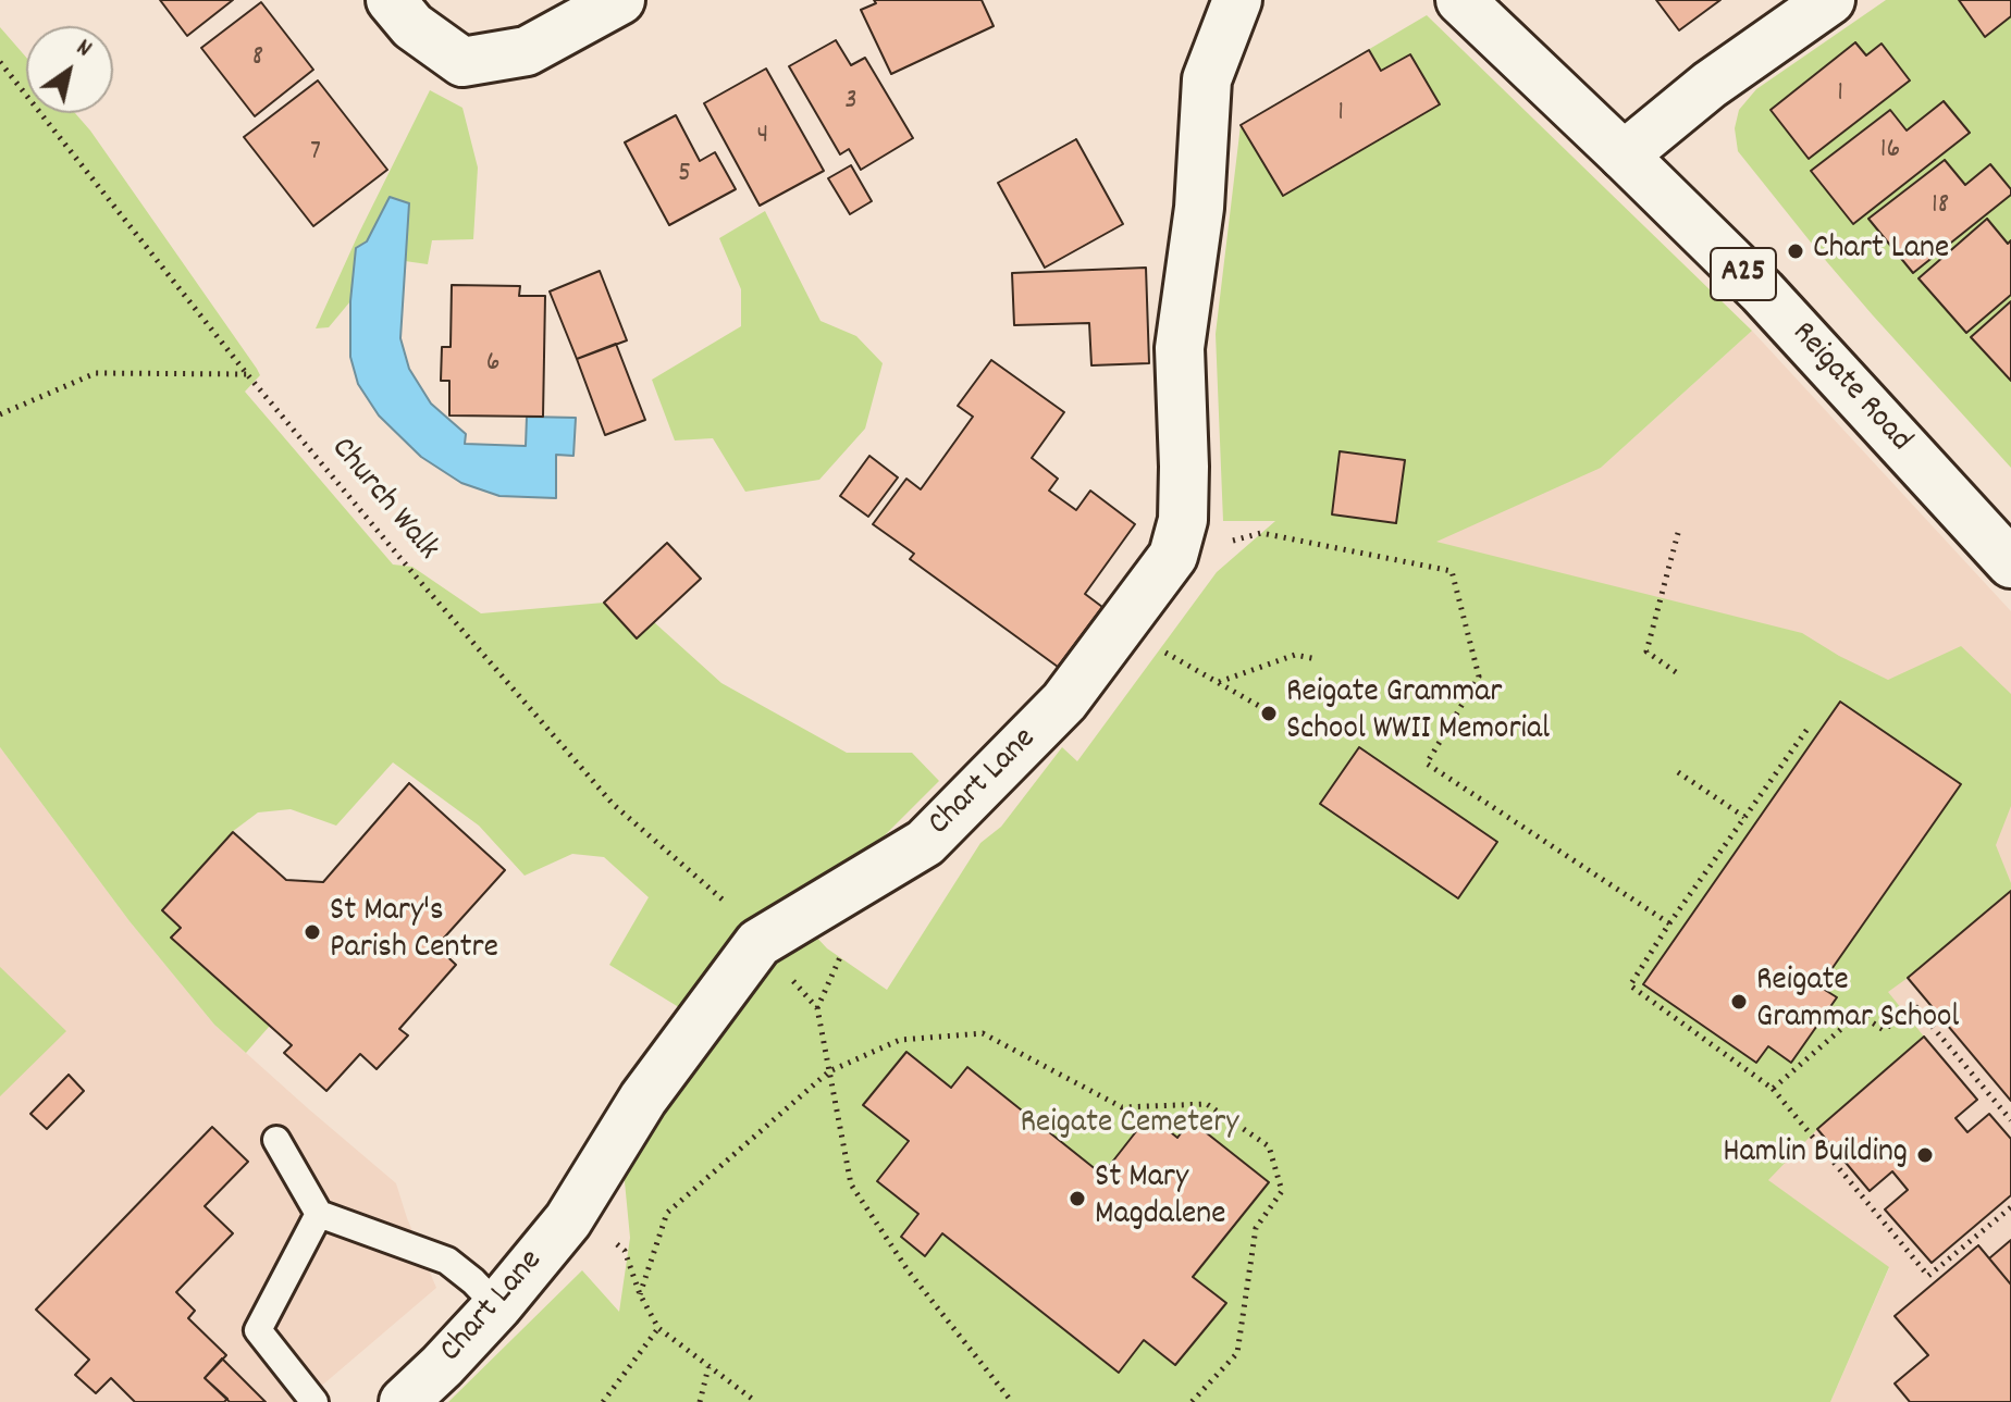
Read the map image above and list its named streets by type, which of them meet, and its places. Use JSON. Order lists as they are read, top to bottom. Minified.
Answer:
{"streets":{"street":["A25","Reigate Road","Chart Lane"],"path":["Church Walk"]},"crossings":[["Church Walk","Chart Lane"]],"parks":["Reigate Cemetery"],"places":["Chart Lane","Reigate Grammar School WWII Memorial","St Mary's Parish Centre","Reigate Grammar School","Hamlin Building","St Mary Magdalene"],"house_numbers":["8","1","3","1","4","16","7","5","18","6"],"north":"top right"}
